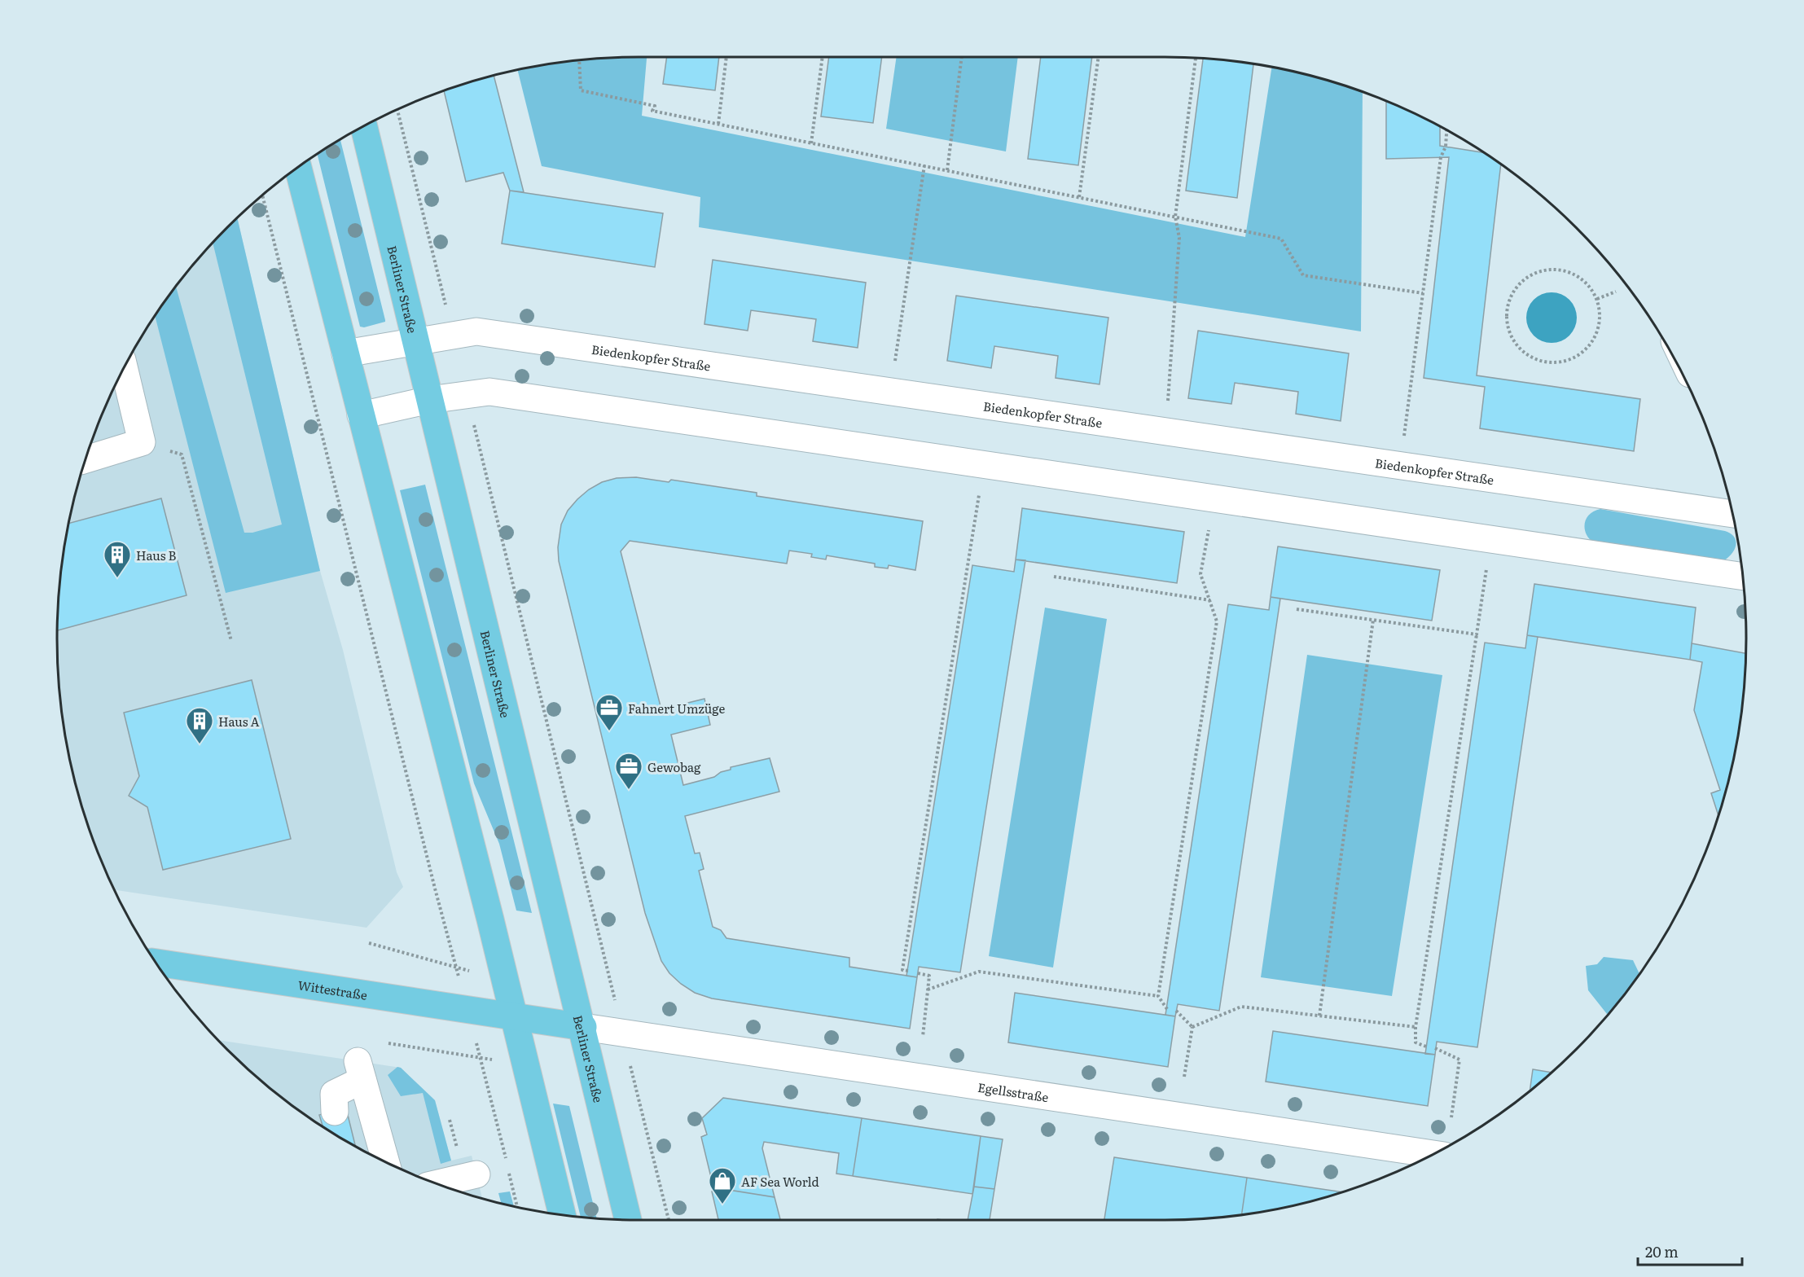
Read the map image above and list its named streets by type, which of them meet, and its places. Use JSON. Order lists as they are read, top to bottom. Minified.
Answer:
{"streets":{"main road":["Berliner Straße","Wittestraße"],"street":["Biedenkopfer Straße","Egellsstraße"]},"crossings":[["Berliner Straße","Biedenkopfer Straße"],["Berliner Straße","Wittestraße"],["Berliner Straße","Egellsstraße"],["Wittestraße","Egellsstraße"]],"places":{"building":["Haus B","Haus A"],"office":["Fahnert Umzüge","Gewobag"],"shop":["AF Sea World"]},"scale_bar":"20 m"}
